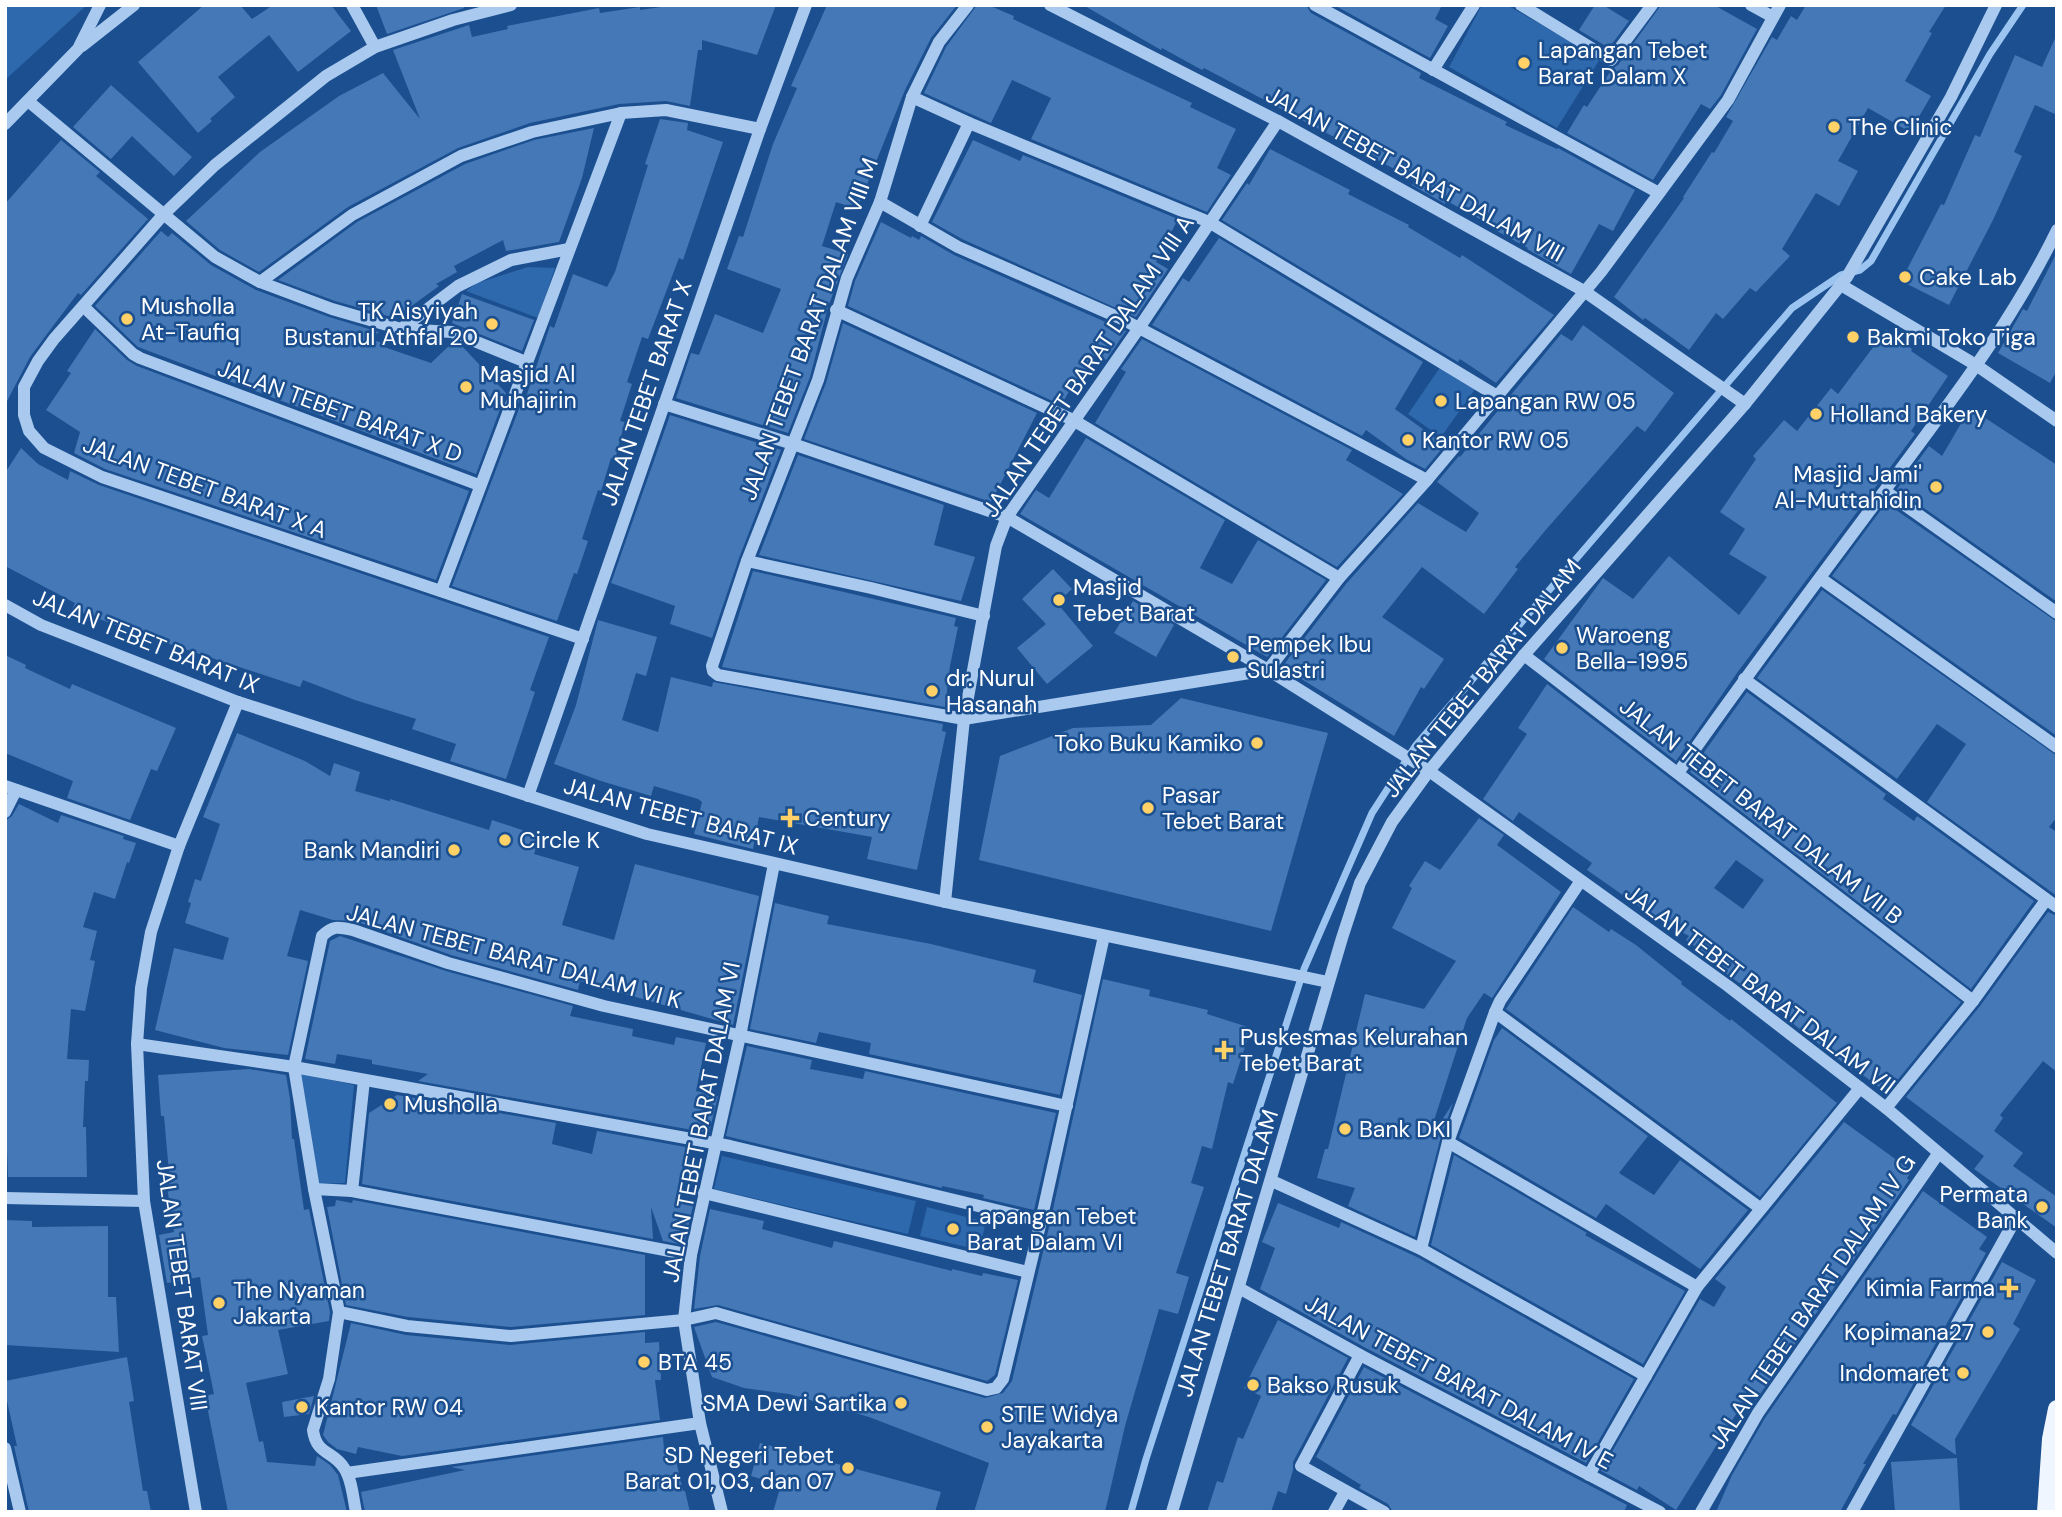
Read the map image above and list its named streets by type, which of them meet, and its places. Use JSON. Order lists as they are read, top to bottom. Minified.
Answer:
{"streets":{"street":["JALAN TEBET BARAT DALAM VIII","JALAN TEBET BARAT DALAM VIII M","JALAN TEBET BARAT DALAM VIII A","JALAN TEBET BARAT X","JALAN TEBET BARAT X D","JALAN TEBET BARAT X A","JALAN TEBET BARAT IX","JALAN TEBET BARAT DALAM","JALAN TEBET BARAT DALAM VII B","JALAN TEBET BARAT DALAM VI K","JALAN TEBET BARAT DALAM VII","JALAN TEBET BARAT DALAM VI","JALAN TEBET BARAT VIII","JALAN TEBET BARAT DALAM IV G","JALAN TEBET BARAT DALAM IV E"]},"crossings":[["JALAN TEBET BARAT DALAM VIII","JALAN TEBET BARAT DALAM VIII A"],["JALAN TEBET BARAT DALAM VIII","JALAN TEBET BARAT DALAM"],["JALAN TEBET BARAT DALAM VIII M","JALAN TEBET BARAT DALAM VIII A"],["JALAN TEBET BARAT DALAM VIII M","JALAN TEBET BARAT DALAM VII"],["JALAN TEBET BARAT DALAM VIII A","JALAN TEBET BARAT IX"],["JALAN TEBET BARAT DALAM VIII A","JALAN TEBET BARAT DALAM VII"],["JALAN TEBET BARAT X","JALAN TEBET BARAT X A"],["JALAN TEBET BARAT X","JALAN TEBET BARAT IX"],["JALAN TEBET BARAT X","JALAN TEBET BARAT DALAM VII"],["JALAN TEBET BARAT X D","JALAN TEBET BARAT X A"],["JALAN TEBET BARAT IX","JALAN TEBET BARAT DALAM"],["JALAN TEBET BARAT IX","JALAN TEBET BARAT DALAM VI"],["JALAN TEBET BARAT IX","JALAN TEBET BARAT VIII"],["JALAN TEBET BARAT DALAM","JALAN TEBET BARAT DALAM VII B"],["JALAN TEBET BARAT DALAM","JALAN TEBET BARAT DALAM VII"],["JALAN TEBET BARAT DALAM","JALAN TEBET BARAT DALAM IV E"],["JALAN TEBET BARAT DALAM VI K","JALAN TEBET BARAT DALAM VI"],["JALAN TEBET BARAT DALAM VII","JALAN TEBET BARAT DALAM IV G"]],"places":{"other":["Lapangan Tebet Barat Dalam X","The Clinic","Cake Lab","Musholla At-Taufiq","TK Aisyiyah Bustanul Athfal 20","Bakmi Toko Tiga","Masjid Al Muhajirin","Lapangan RW 05","Holland Bakery","Kantor RW 05","Masjid Jami' Al-Muttahidin","Masjid Tebet Barat","Waroeng Bella-1995","Pempek Ibu Sulastri","dr. Nurul Hasanah","Toko Buku Kamiko","Pasar Tebet Barat","Circle K","Bank Mandiri","Musholla","Bank DKI","Permata Bank","Lapangan Tebet Barat Dalam VI","The Nyaman Jakarta","Kopimana27","BTA 45","Indomaret","Bakso Rusuk","SMA Dewi Sartika","Kantor RW 04","STIE Widya Jayakarta","SD Negeri Tebet Barat 01, 03, dan 07"],"health":["Century","Puskesmas Kelurahan Tebet Barat","Kimia Farma"]}}
